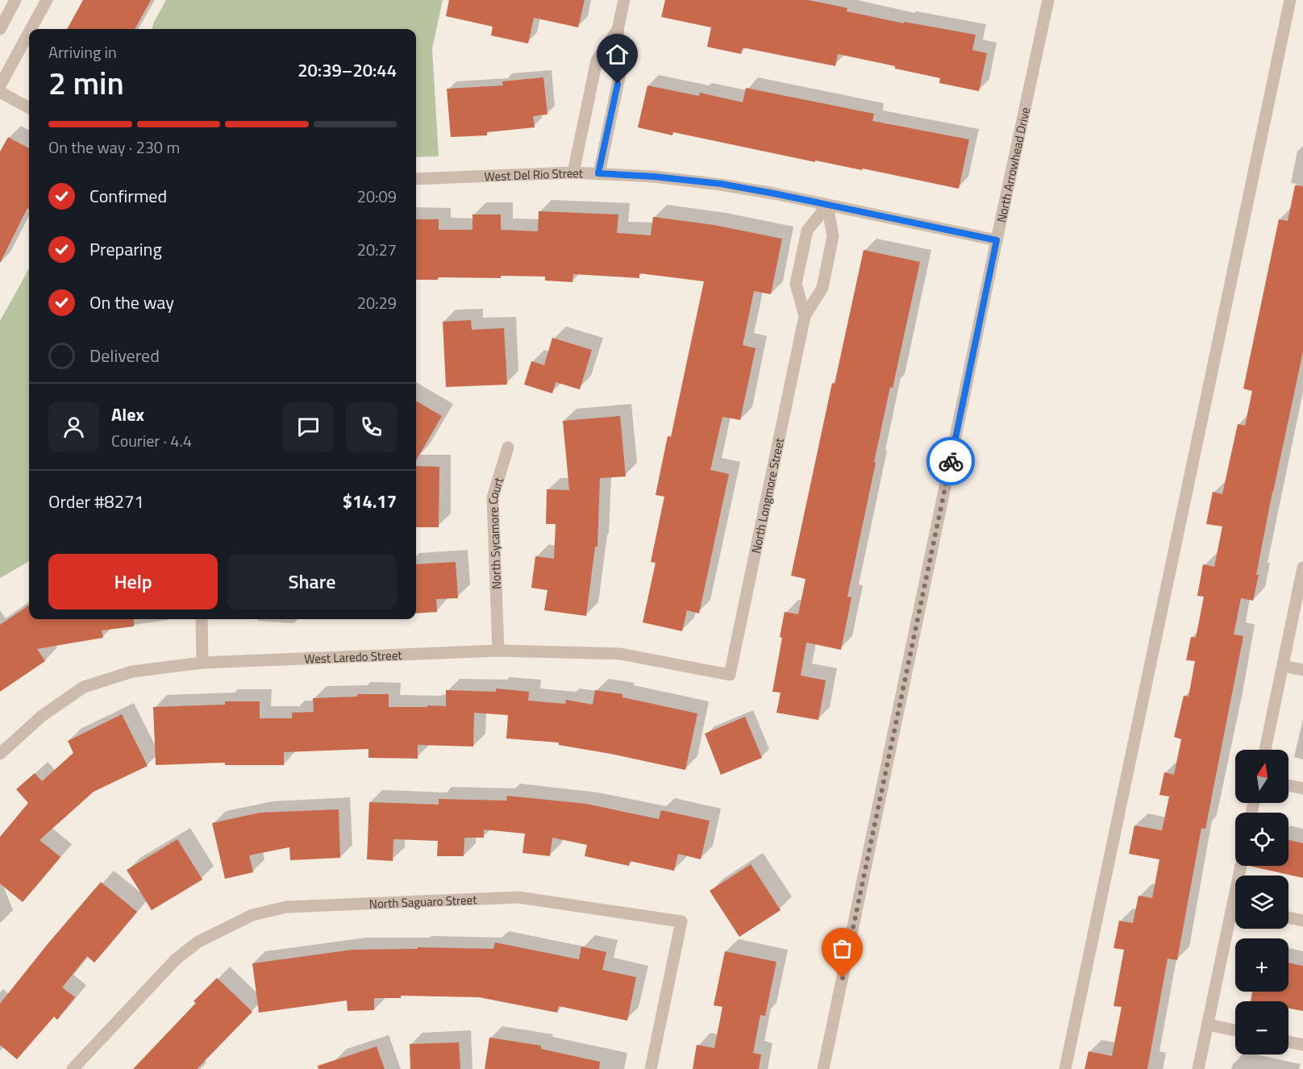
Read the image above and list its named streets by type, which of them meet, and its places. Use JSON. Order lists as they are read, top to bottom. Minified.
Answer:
{"streets":{"street":["North Arrowhead Drive","West Del Rio Street","North Longmore Street","North Sycamore Court","West Laredo Street","North Saguaro Street"]},"crossings":[["North Arrowhead Drive","West Del Rio Street"],["West Del Rio Street","North Longmore Street"],["North Longmore Street","West Laredo Street"],["North Sycamore Court","West Laredo Street"]],"north":"top","page":{"heading":["2 min","Arriving in","20:39–20:44"],"panel":["Alex","Courier · 4.4","Order #8271","$14.17"],"bar":"On the way · 230 m","list":[["Confirmed","20:09"],["Preparing","20:27"],["On the way","20:29"],"Delivered"],"buttons":["Help","Share"],"map_buttons":["+","−"]}}
